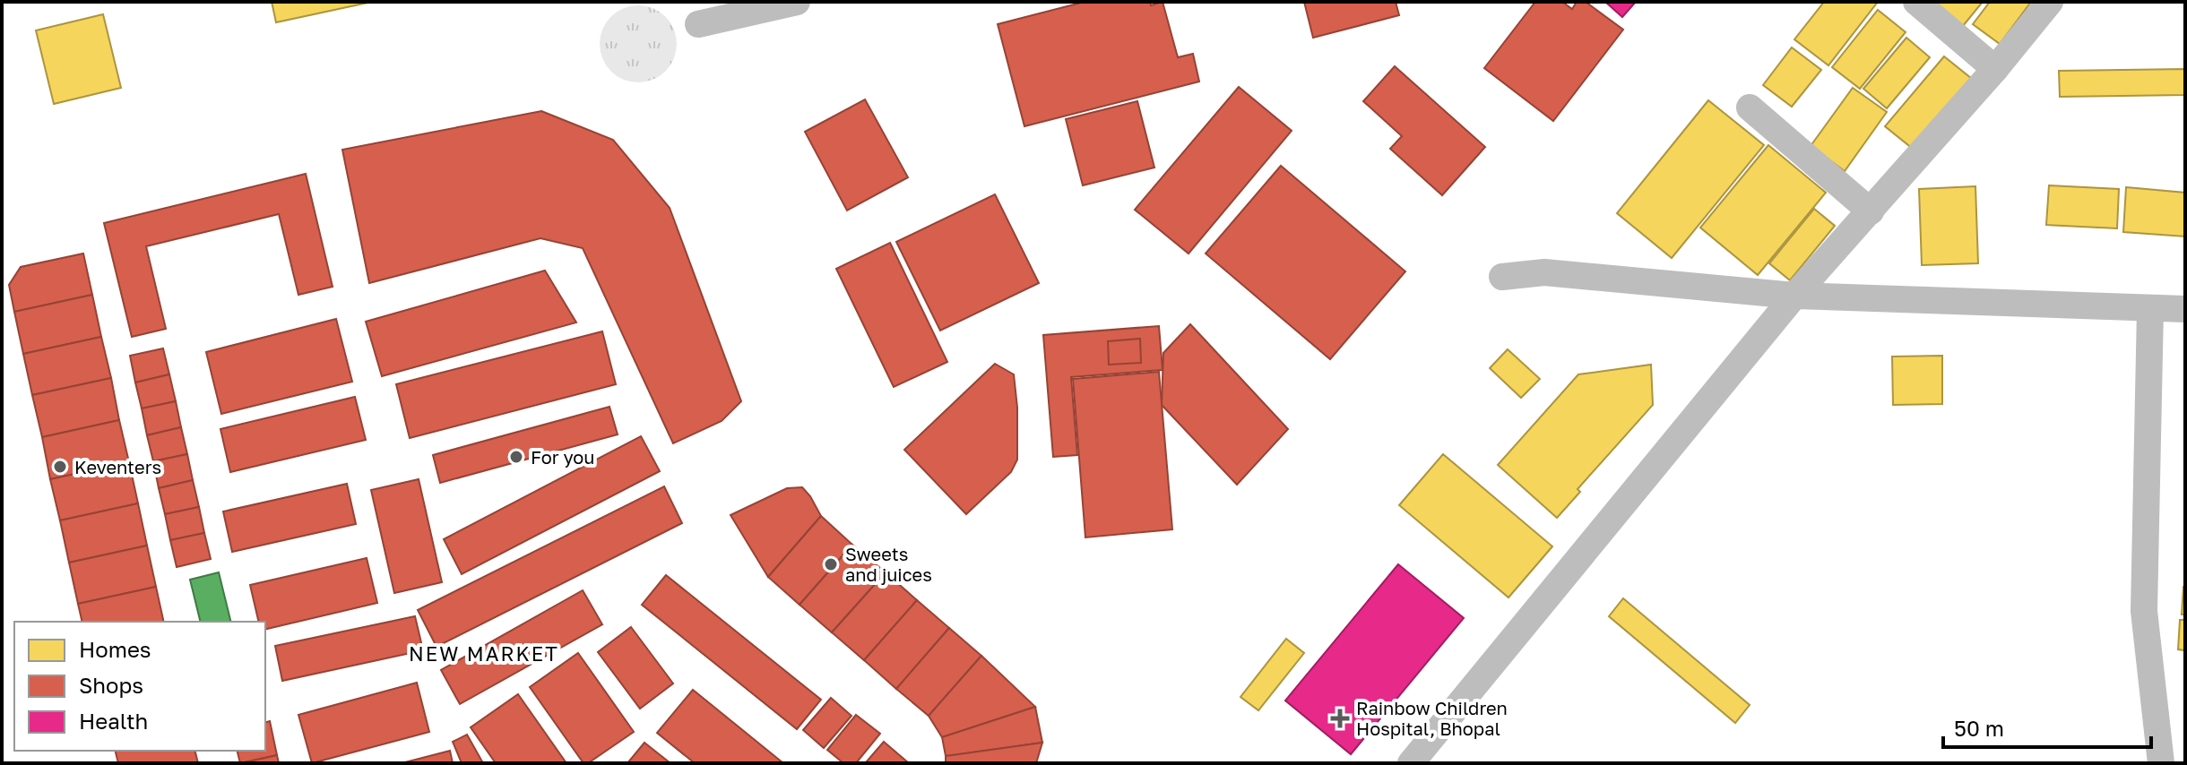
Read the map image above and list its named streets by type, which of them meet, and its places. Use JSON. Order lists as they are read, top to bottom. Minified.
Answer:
{"districts":["NEW MARKET"],"places":{"other":["For you","Keventers","Sweets and juices"],"health":["Rainbow Children Hospital, Bhopal"]},"legend":["Homes","Shops","Health"],"scale_bar":"50 m"}
